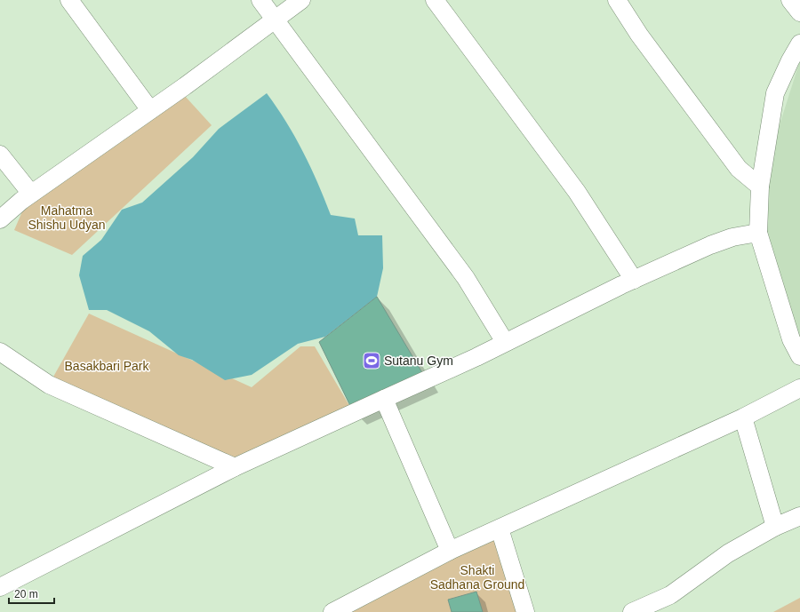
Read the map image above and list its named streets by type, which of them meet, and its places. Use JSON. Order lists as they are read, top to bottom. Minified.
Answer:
{"parks":["Mahatma Shishu Udyan","Basakbari Park","Shakti Sadhana Ground"],"places":{"sports":["Sutanu Gym"]},"scale_bar":"20 m"}
